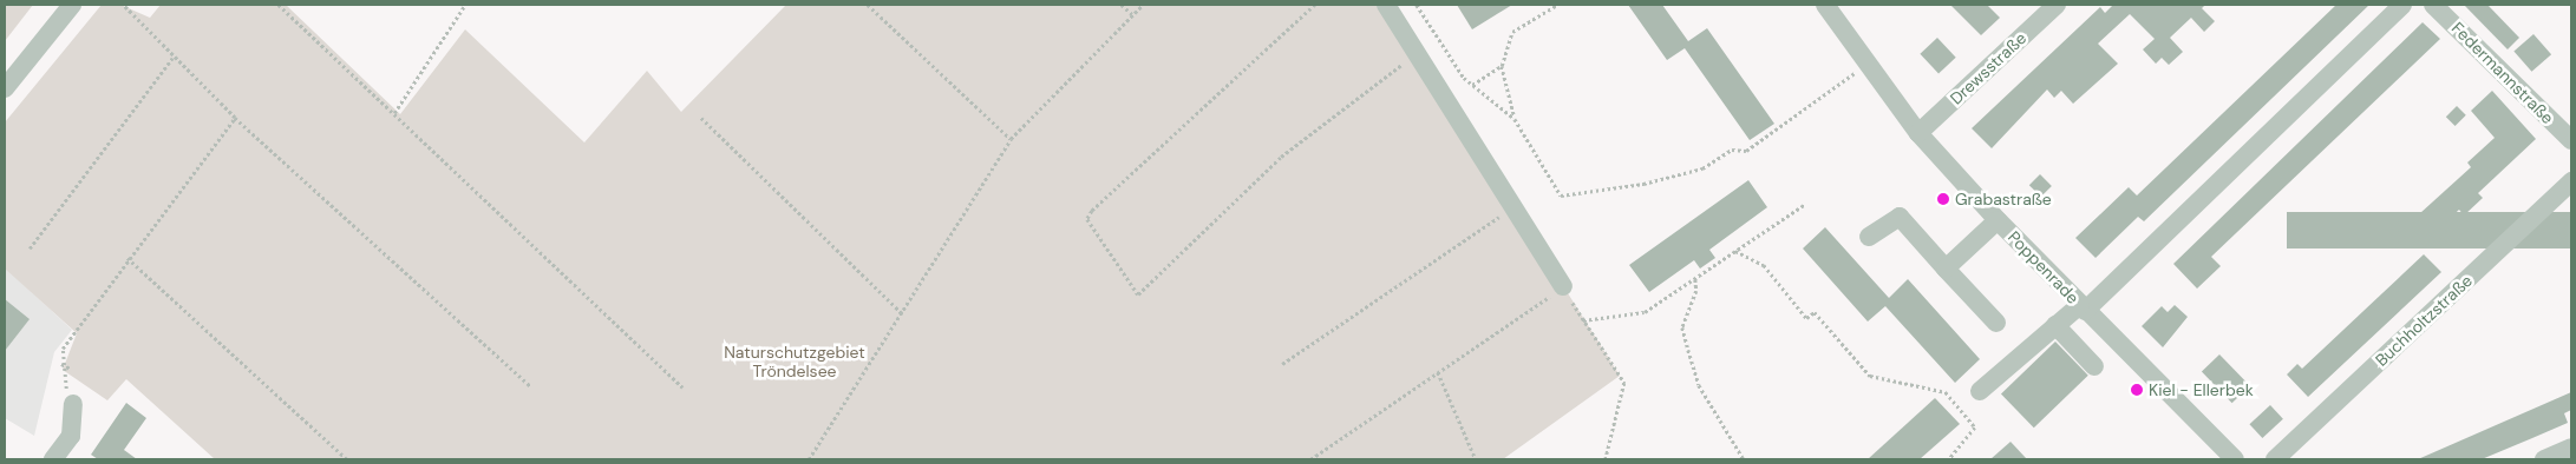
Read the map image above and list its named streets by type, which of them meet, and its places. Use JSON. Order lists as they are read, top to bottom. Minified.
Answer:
{"streets":{"street":["Drewsstraße","Federmannstraße","Poppenrade","Buchholtzstraße"]},"crossings":[["Drewsstraße","Poppenrade"]],"parks":["Naturschutzgebiet Tröndelsee"],"places":["Grabastraße","Kiel - Ellerbek"]}
